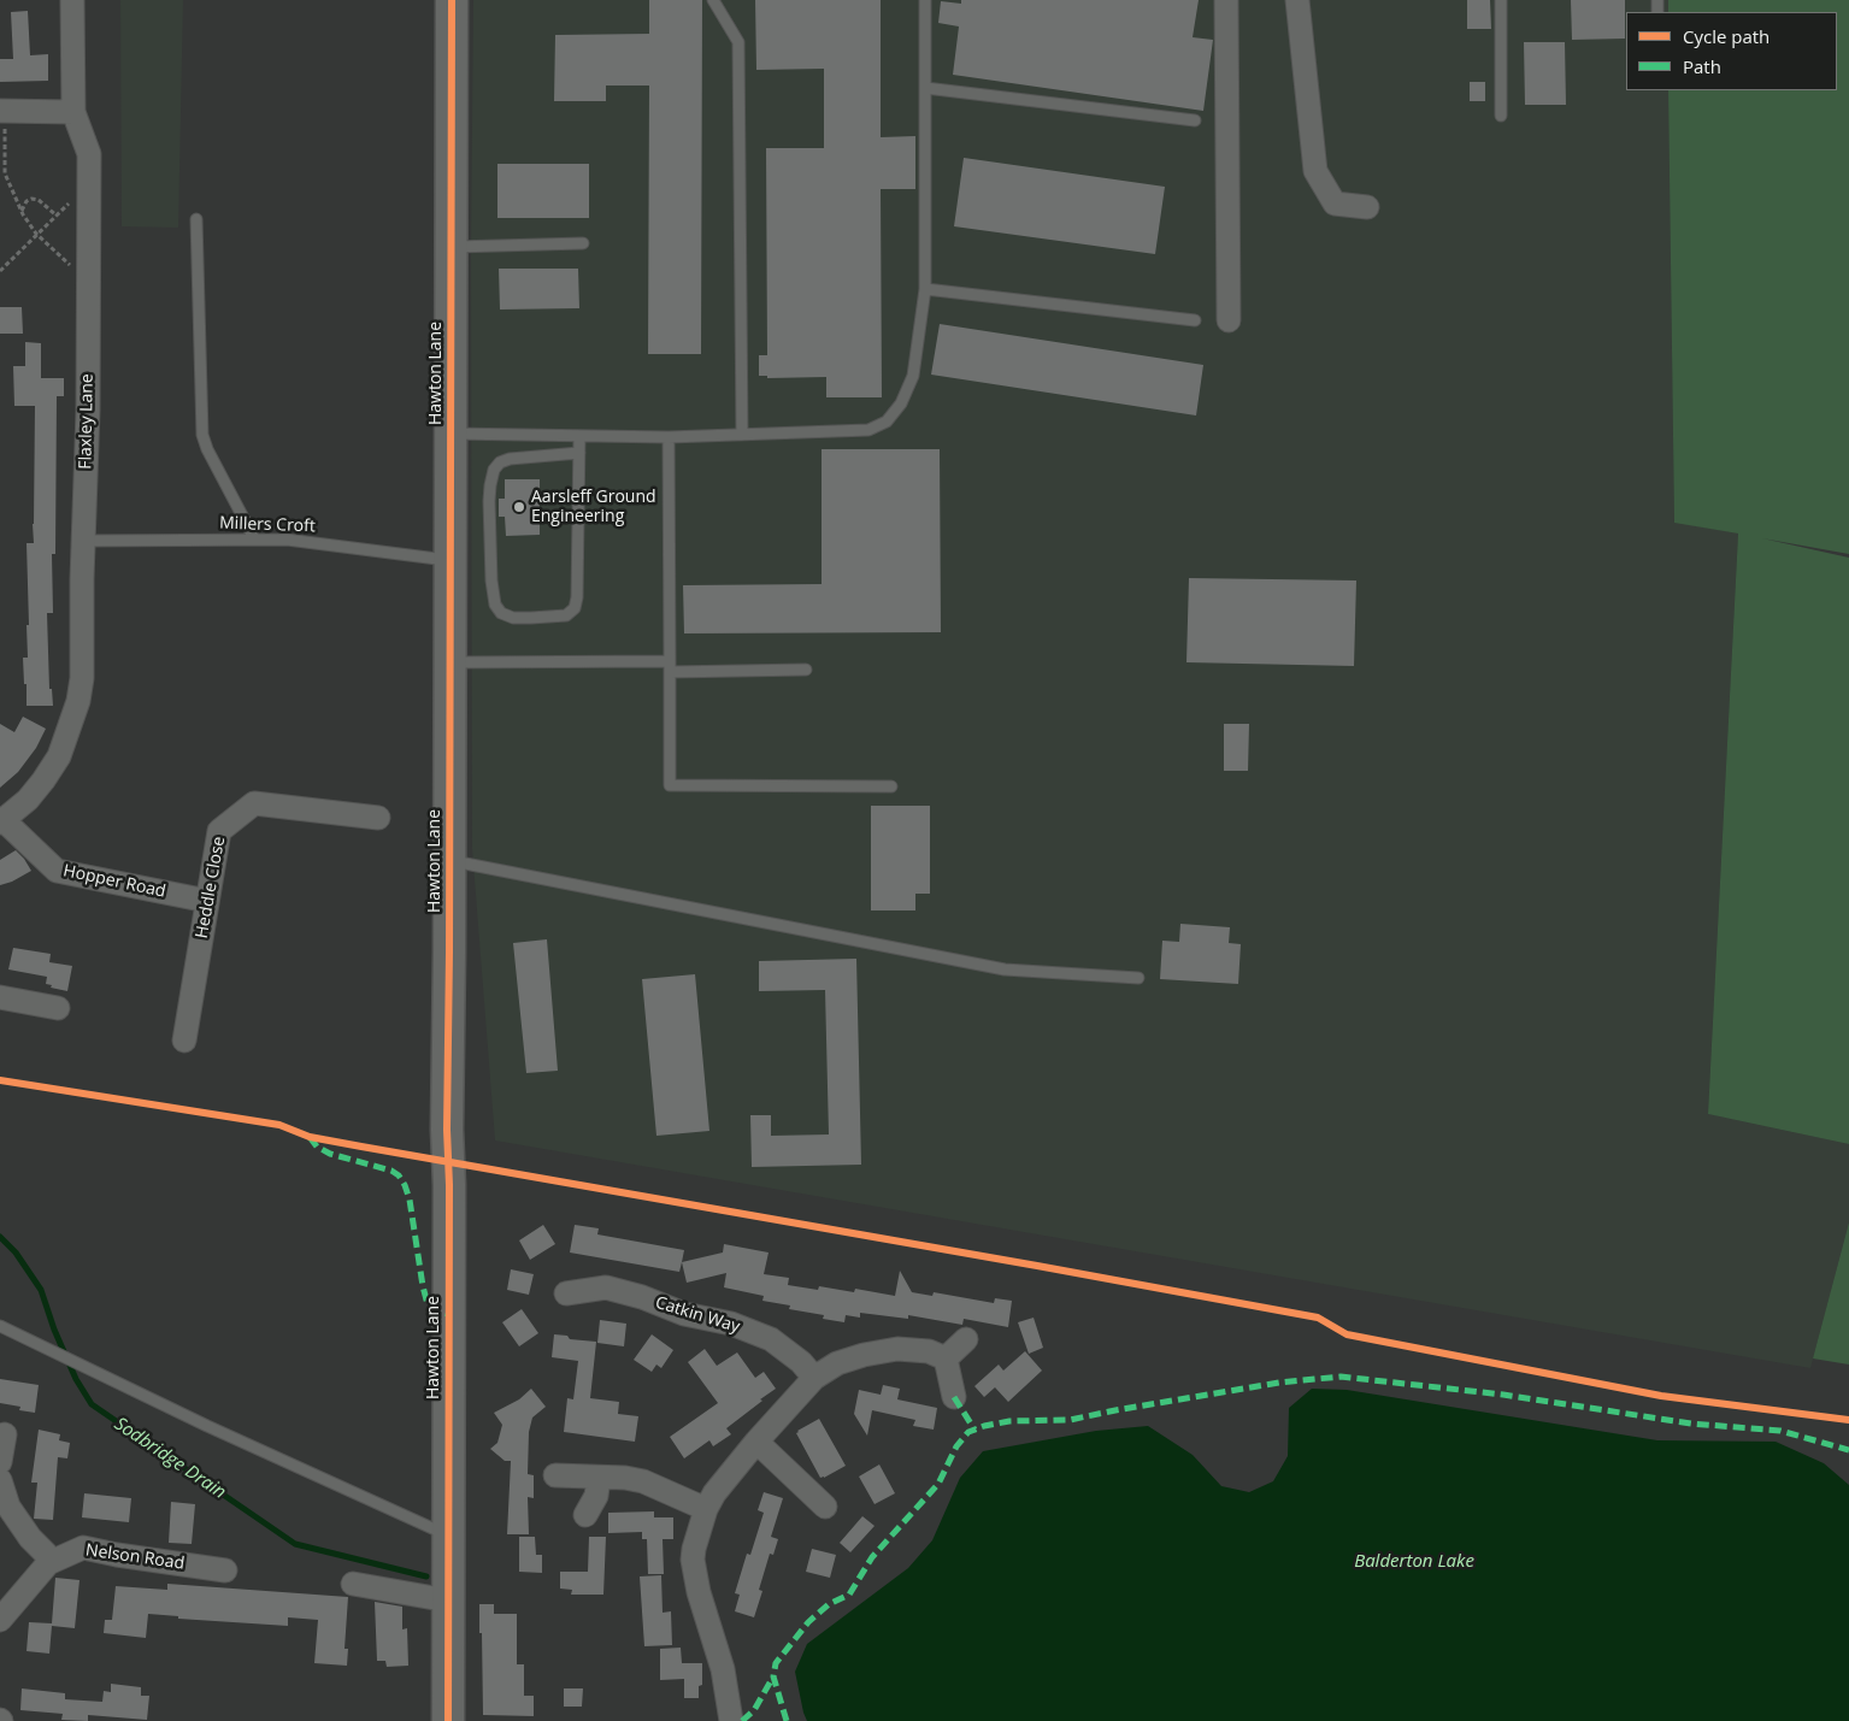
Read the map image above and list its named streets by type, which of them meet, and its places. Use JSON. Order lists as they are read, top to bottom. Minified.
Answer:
{"streets":{"street":["Hawton Lane","Flaxley Lane","Hopper Road","Heddle Close","Catkin Way","Nelson Road"],"lane":["Millers Croft"]},"crossings":[["Hawton Lane","Millers Croft"],["Flaxley Lane","Millers Croft"],["Flaxley Lane","Hopper Road"],["Hopper Road","Heddle Close"]],"water":["Sodbridge Drain","Balderton Lake"],"places":["Aarsleff Ground Engineering"],"legend":["Cycle path","Path"]}
